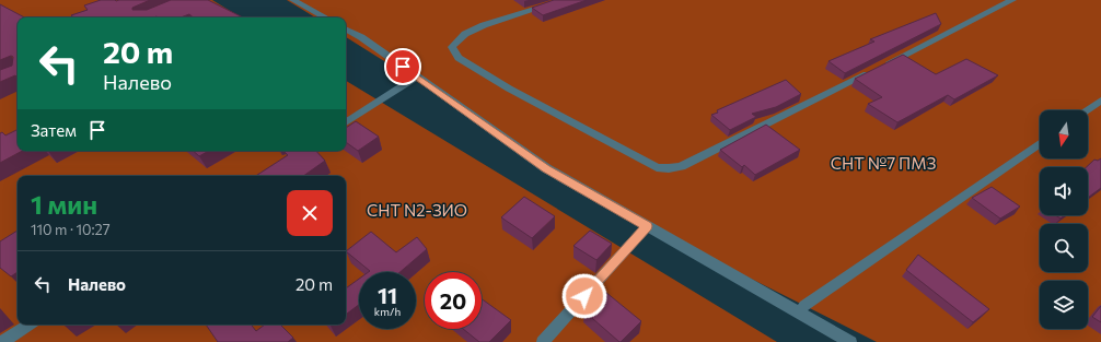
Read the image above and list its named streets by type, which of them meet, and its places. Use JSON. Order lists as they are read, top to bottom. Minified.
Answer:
{"parks":["СНТ №7 ПМЗ","СНТ N2-ЗИО"],"north":"bottom","page":{"turn":["20 m","Налево"],"then":"Затем","heading":["1 мин","110 m · 10:27"],"list":[{"name":"Налево","value":"20 m"}],"speed":"11 km/h","limit":"20"}}
